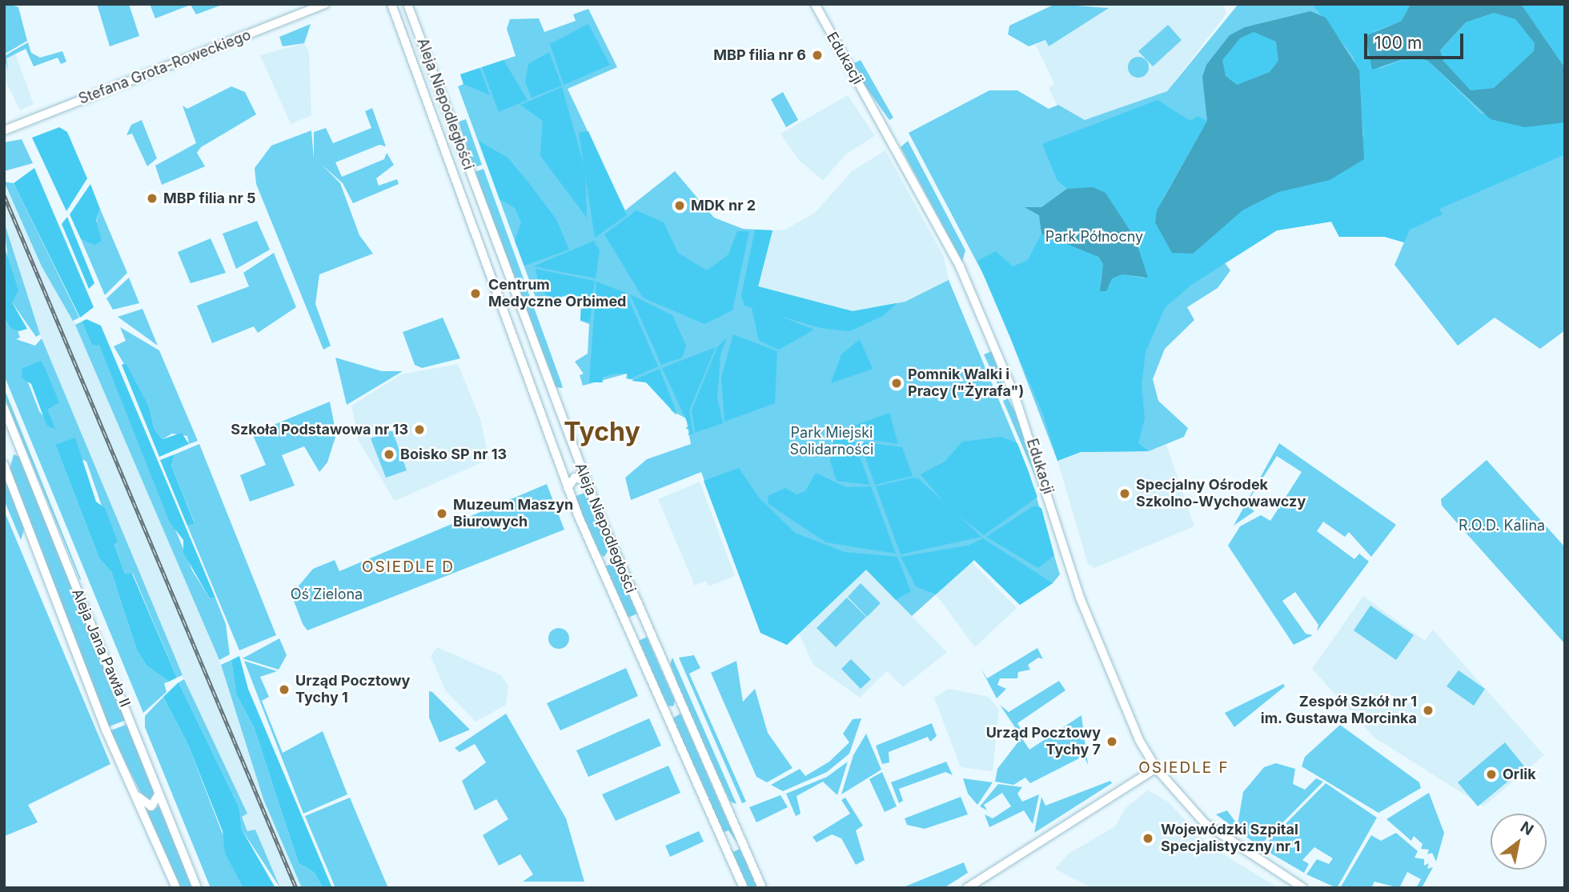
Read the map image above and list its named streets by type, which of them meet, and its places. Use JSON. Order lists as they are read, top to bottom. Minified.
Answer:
{"streets":{"street":["Edukacji","Stefana Grota-Roweckiego","Aleja Niepodległości","Aleja Jana Pawła II"]},"districts":["Tychy","OSIEDLE D","OSIEDLE F"],"parks":["Park Północny","Park Miejski Solidarności","R.O.D. Kalina","Oś Zielona"],"places":["MBP filia nr 6","MBP filia nr 5","MDK nr 2","Centrum Medyczne Orbimed","Pomnik Walki i Pracy (\"Żyrafa\")","Szkoła Podstawowa nr 13","Boisko SP nr 13","Specjalny Ośrodek Szkolno-Wychowawczy","Muzeum Maszyn Biurowych","Urząd Pocztowy Tychy 1","Zespół Szkół nr 1 im. Gustawa Morcinka","Urząd Pocztowy Tychy 7","Orlik","Wojewódzki Szpital Specjalistyczny nr 1"],"scale_bar":"100 m","north":"top right"}
